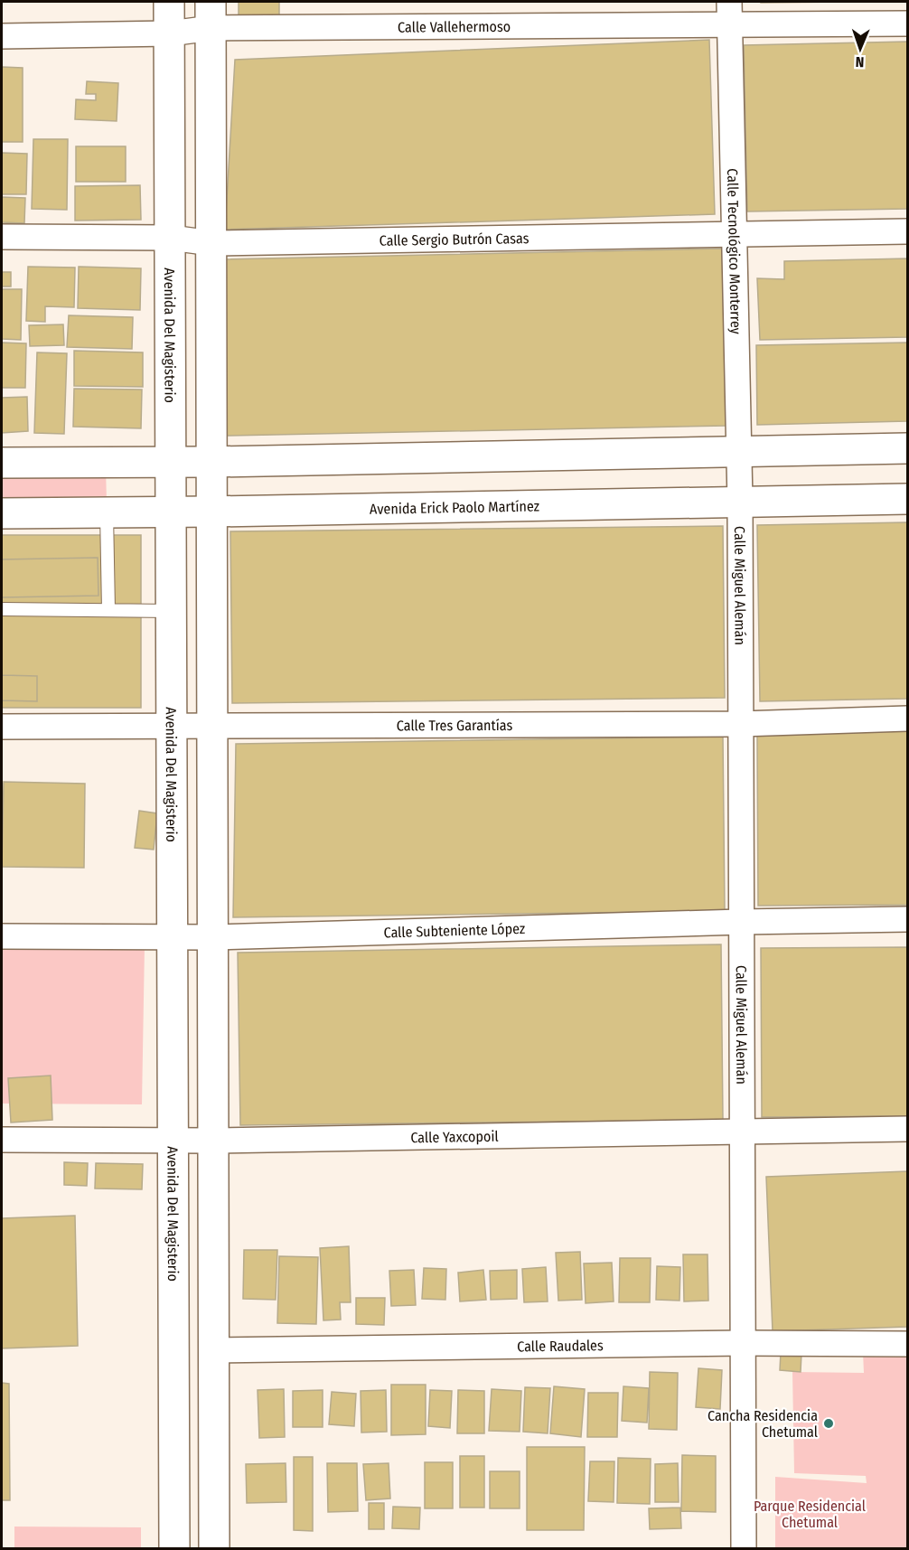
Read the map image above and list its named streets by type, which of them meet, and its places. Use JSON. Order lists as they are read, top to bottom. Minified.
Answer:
{"streets":{"street":["Calle Vallehermoso","Calle Sergio Butrón Casas","Calle Tecnológico Monterrey","Avenida Del Magisterio","Avenida Erick Paolo Martínez","Calle Miguel Alemán","Calle Tres Garantías","Calle Subteniente López","Calle Yaxcopoil","Calle Raudales"]},"crossings":[["Calle Vallehermoso","Calle Tecnológico Monterrey"],["Calle Vallehermoso","Avenida Del Magisterio"],["Calle Sergio Butrón Casas","Calle Tecnológico Monterrey"],["Calle Sergio Butrón Casas","Avenida Del Magisterio"],["Calle Tecnológico Monterrey","Avenida Erick Paolo Martínez"],["Calle Tecnológico Monterrey","Calle Miguel Alemán"],["Avenida Del Magisterio","Avenida Erick Paolo Martínez"],["Avenida Del Magisterio","Calle Tres Garantías"],["Avenida Del Magisterio","Calle Subteniente López"],["Avenida Del Magisterio","Calle Yaxcopoil"],["Avenida Erick Paolo Martínez","Calle Miguel Alemán"],["Calle Miguel Alemán","Calle Tres Garantías"],["Calle Miguel Alemán","Calle Subteniente López"],["Calle Miguel Alemán","Calle Yaxcopoil"],["Calle Miguel Alemán","Calle Raudales"]],"parks":["Parque Residencial Chetumal"],"places":["Cancha Residencia Chetumal"],"north":"bottom"}
